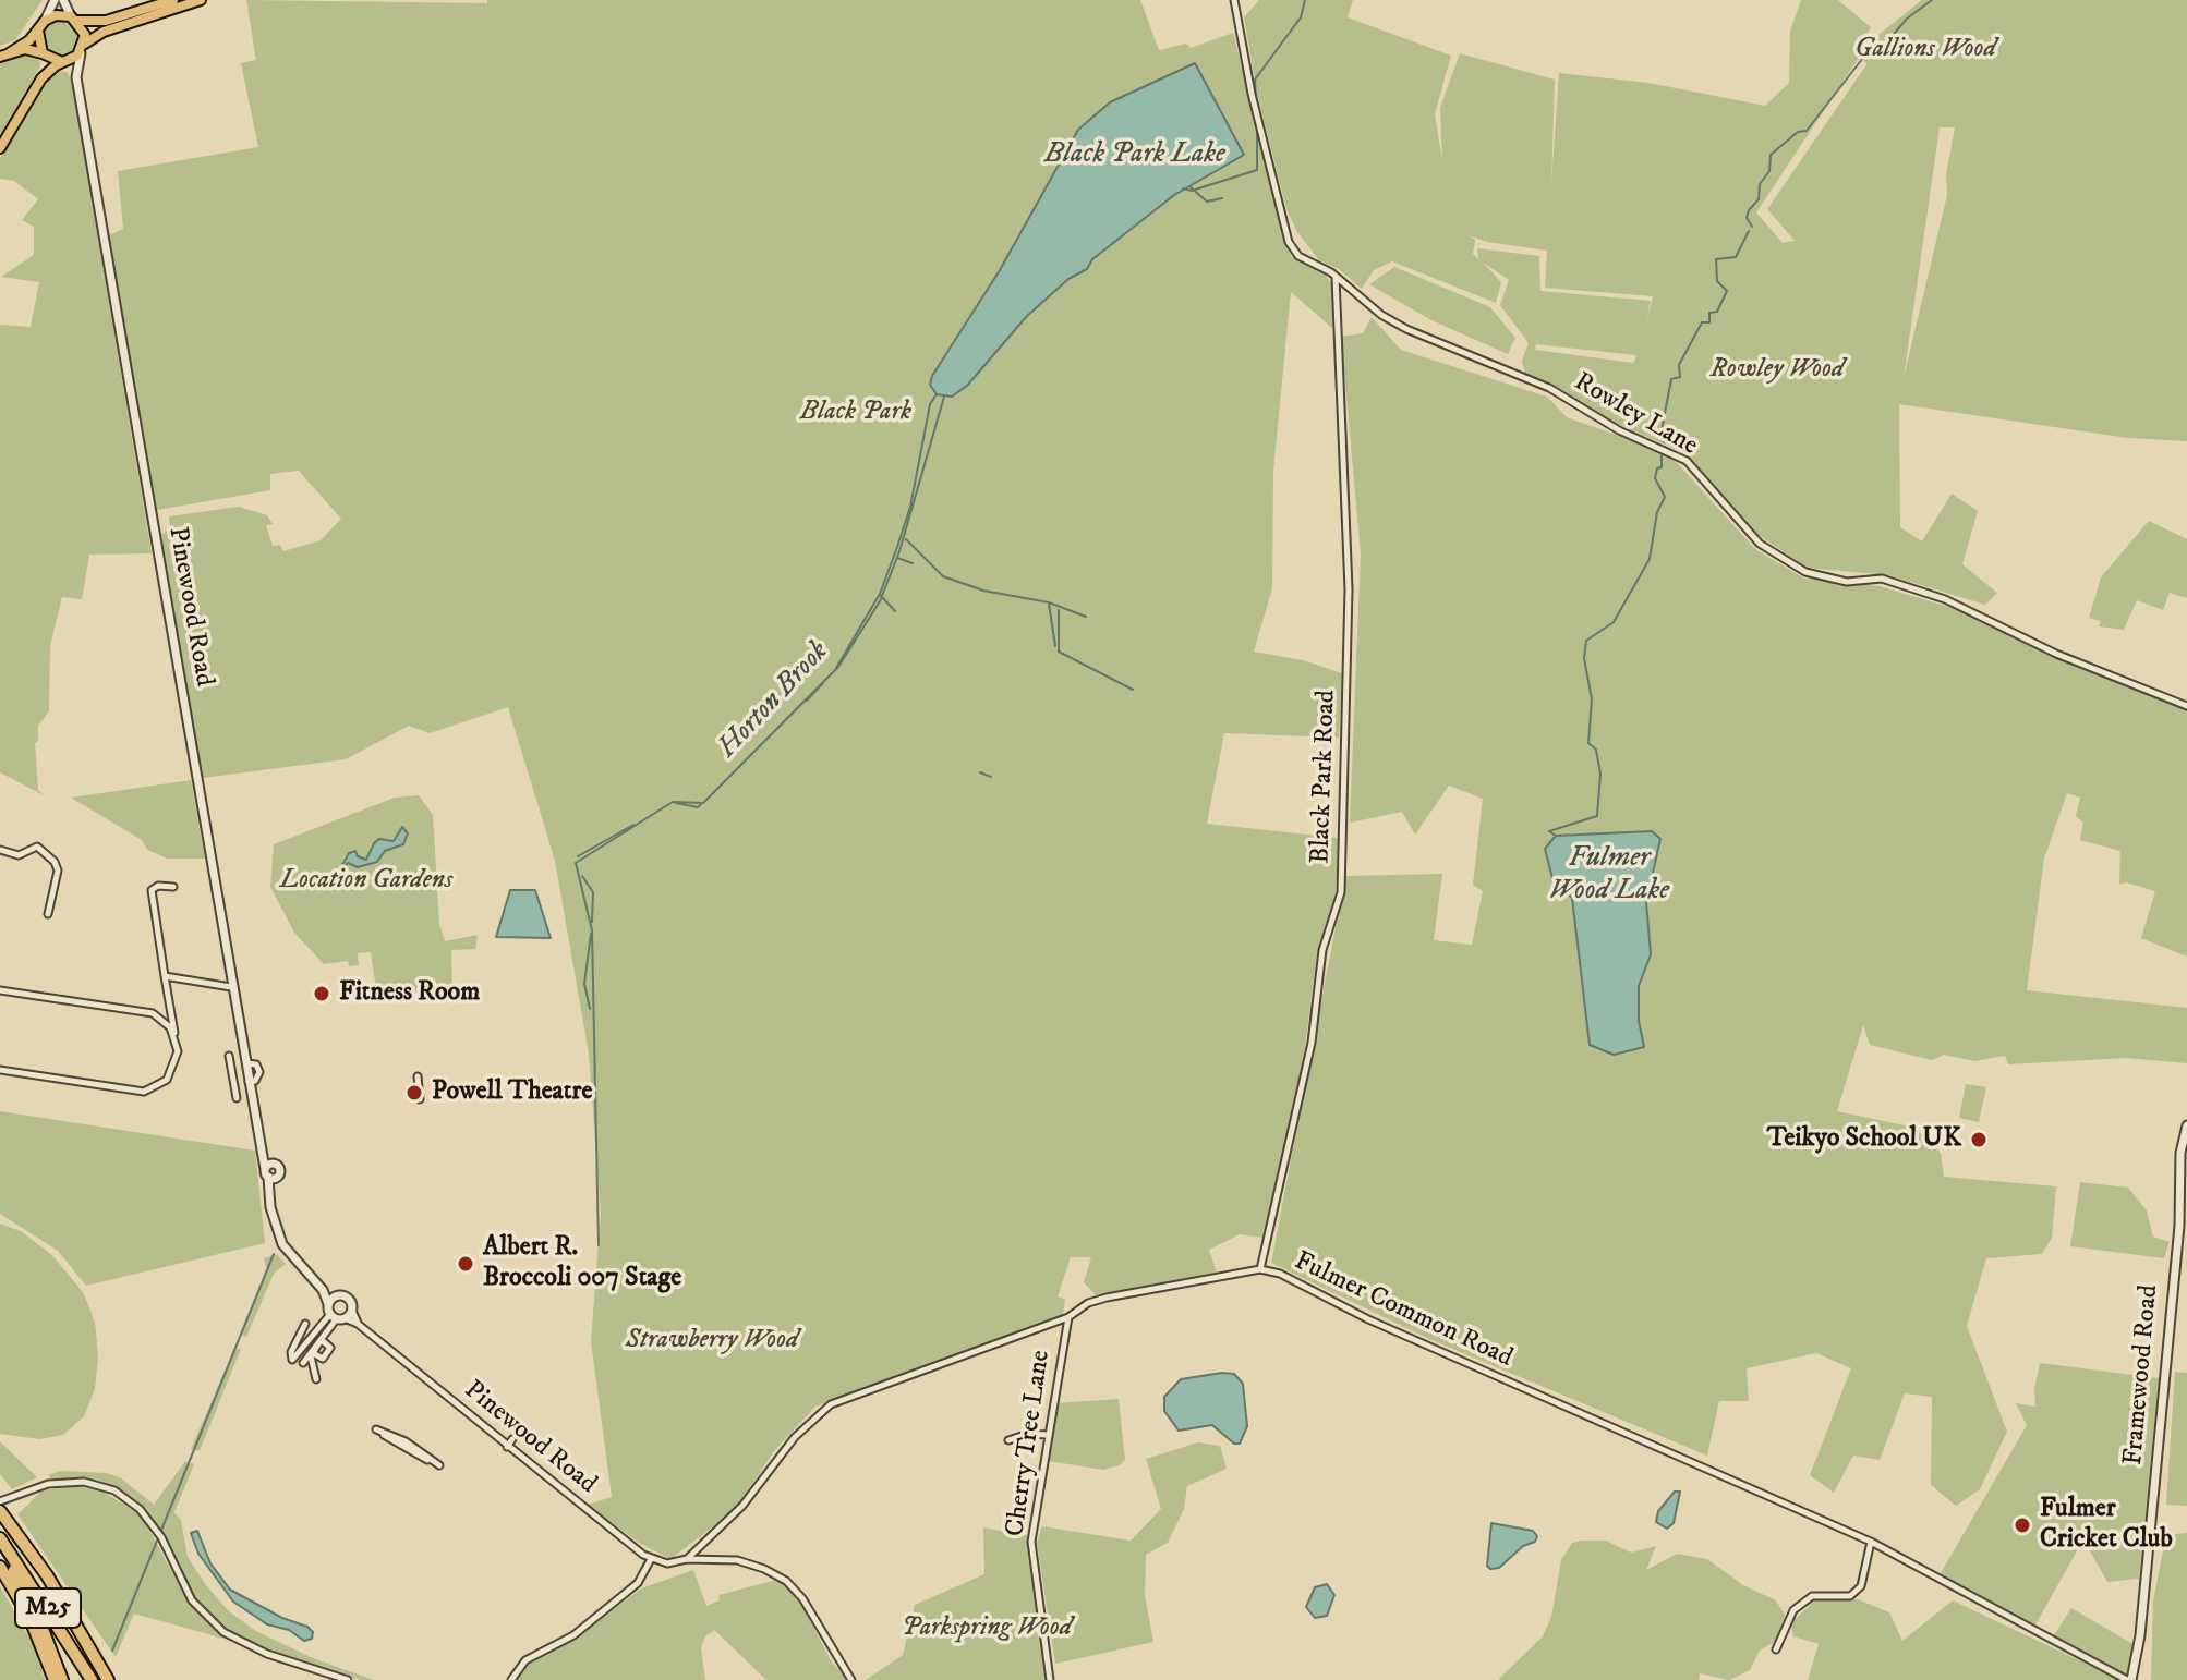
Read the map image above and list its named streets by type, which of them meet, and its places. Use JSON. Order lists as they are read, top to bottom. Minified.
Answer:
{"streets":{"highway":["M25"],"street":["Rowley Lane","Pinewood Road","Black Park Road","Fulmer Common Road","Framewood Road","Cherry Tree Lane"]},"crossings":[["Rowley Lane","Black Park Road"],["Black Park Road","Fulmer Common Road"],["Fulmer Common Road","Framewood Road"],["Fulmer Common Road","Cherry Tree Lane"]],"water":["Black Park Lake","Horton Brook","Fulmer Wood Lake"],"parks":["Gallions Wood","Rowley Wood","Black Park","Location Gardens","Strawberry Wood","Parkspring Wood"],"places":["Fitness Room","Powell Theatre","Teikyo School UK","Albert R. Broccoli 007 Stage","Fulmer Cricket Club"]}
